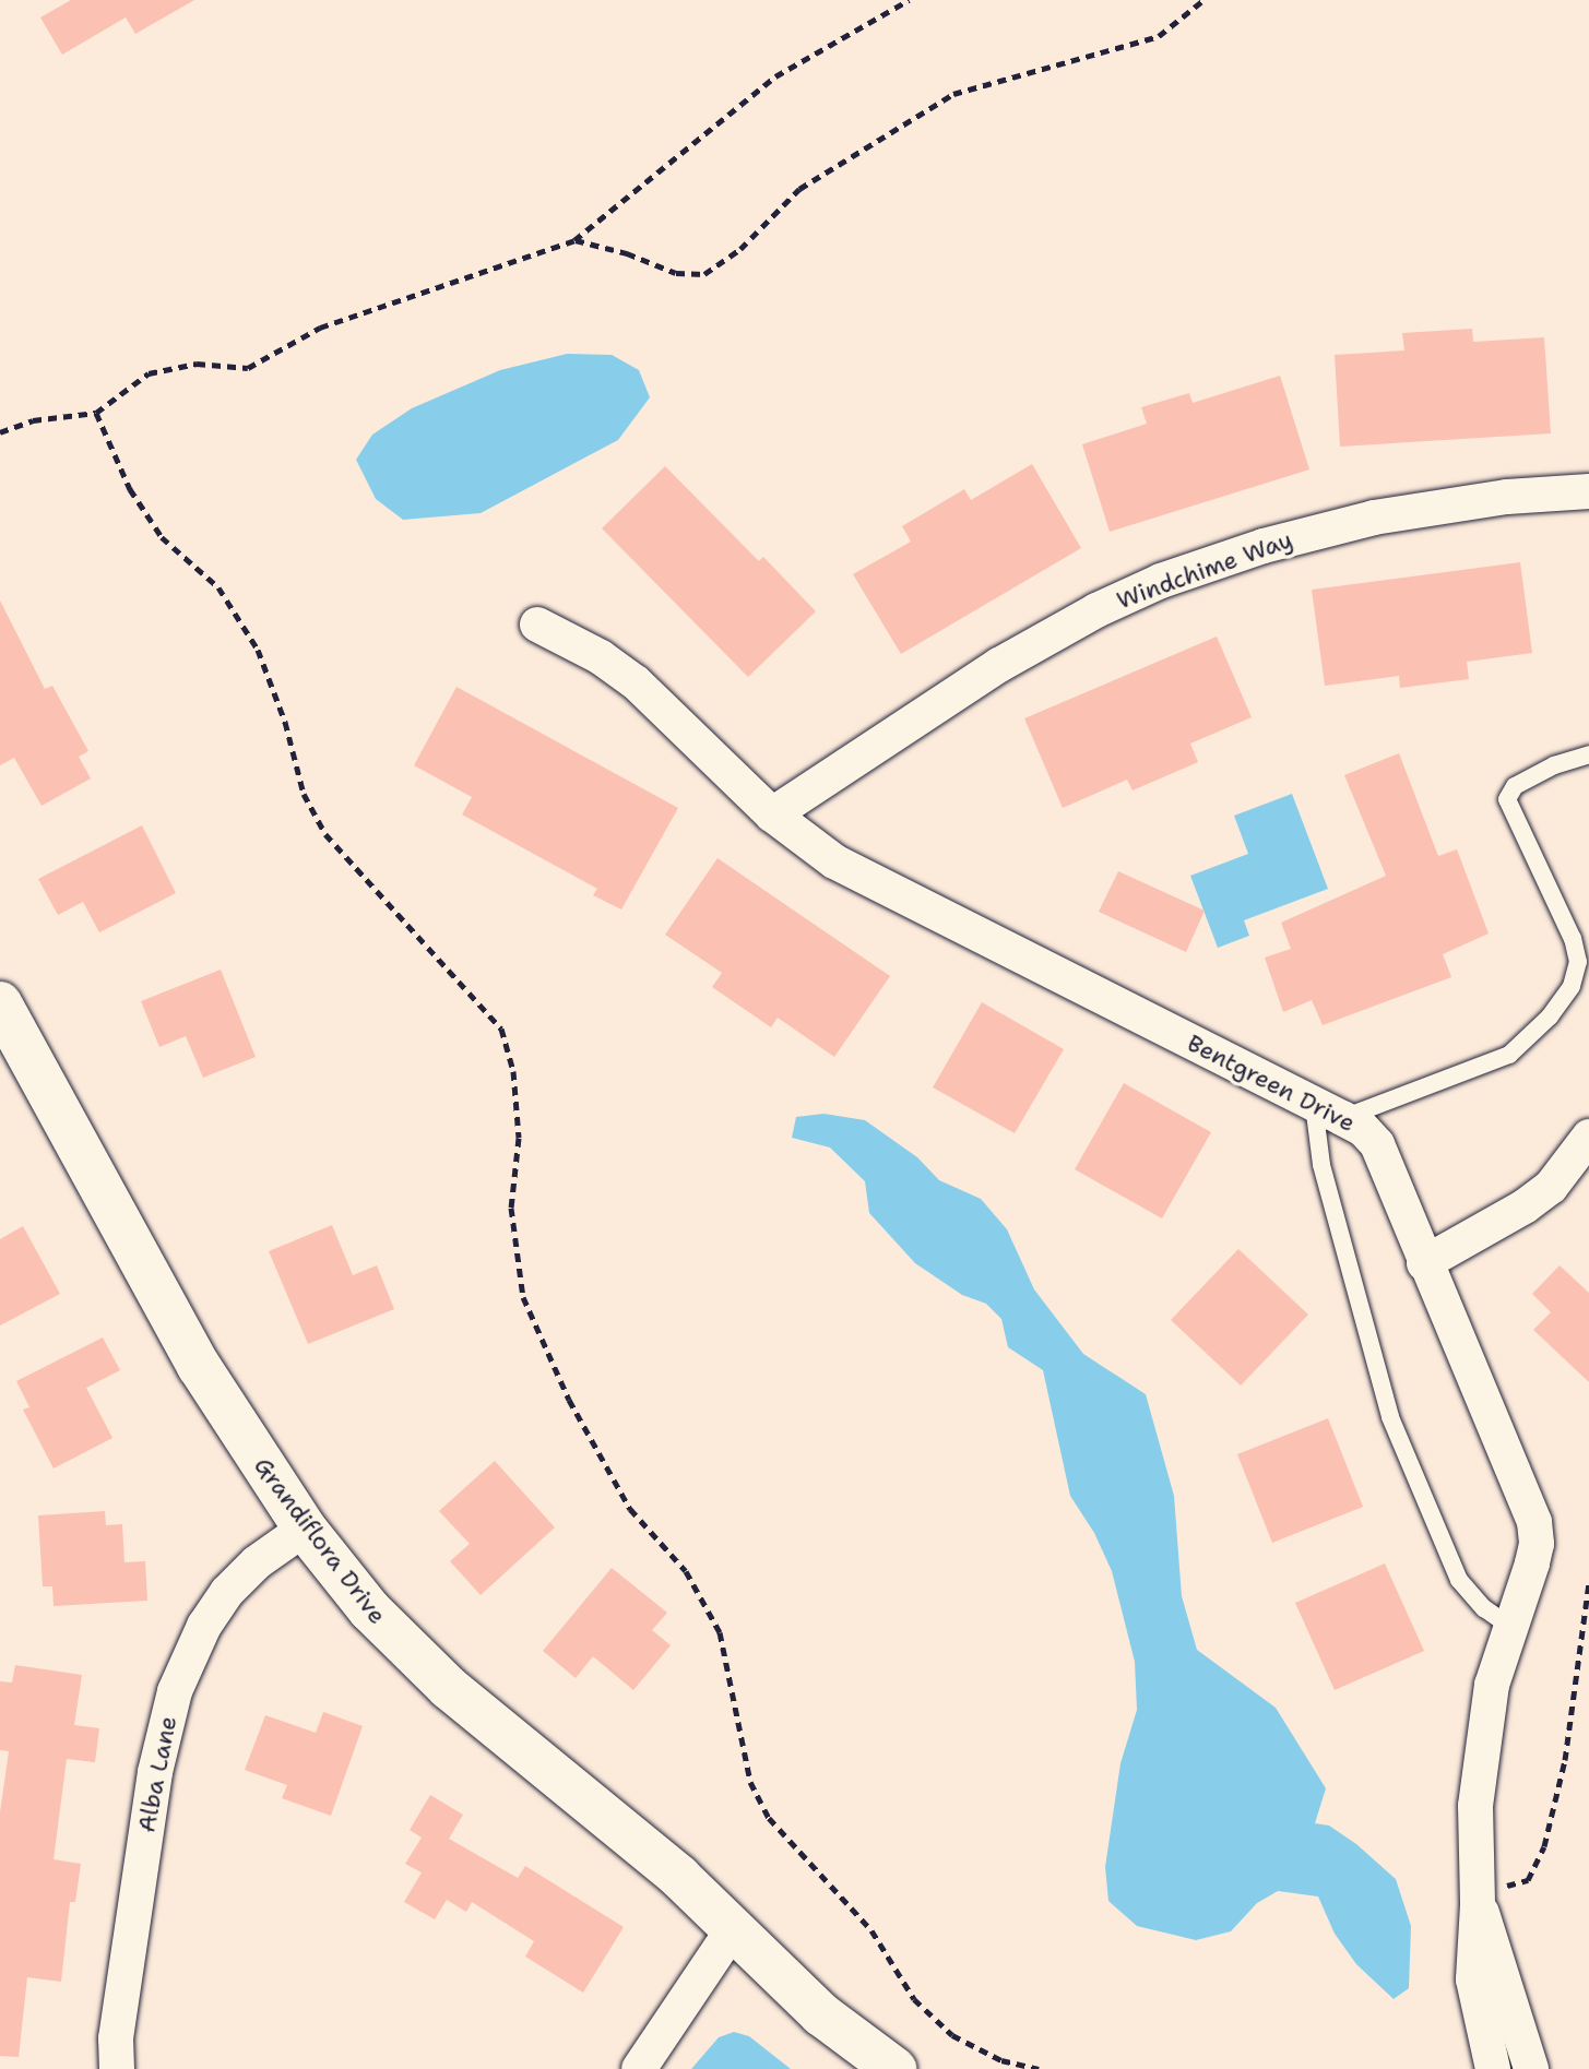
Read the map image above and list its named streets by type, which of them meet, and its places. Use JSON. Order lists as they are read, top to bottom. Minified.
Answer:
{"streets":{"street":["Windchime Way","Bentgreen Drive","Grandiflora Drive","Alba Lane"]},"crossings":[["Windchime Way","Bentgreen Drive"],["Grandiflora Drive","Alba Lane"]]}
